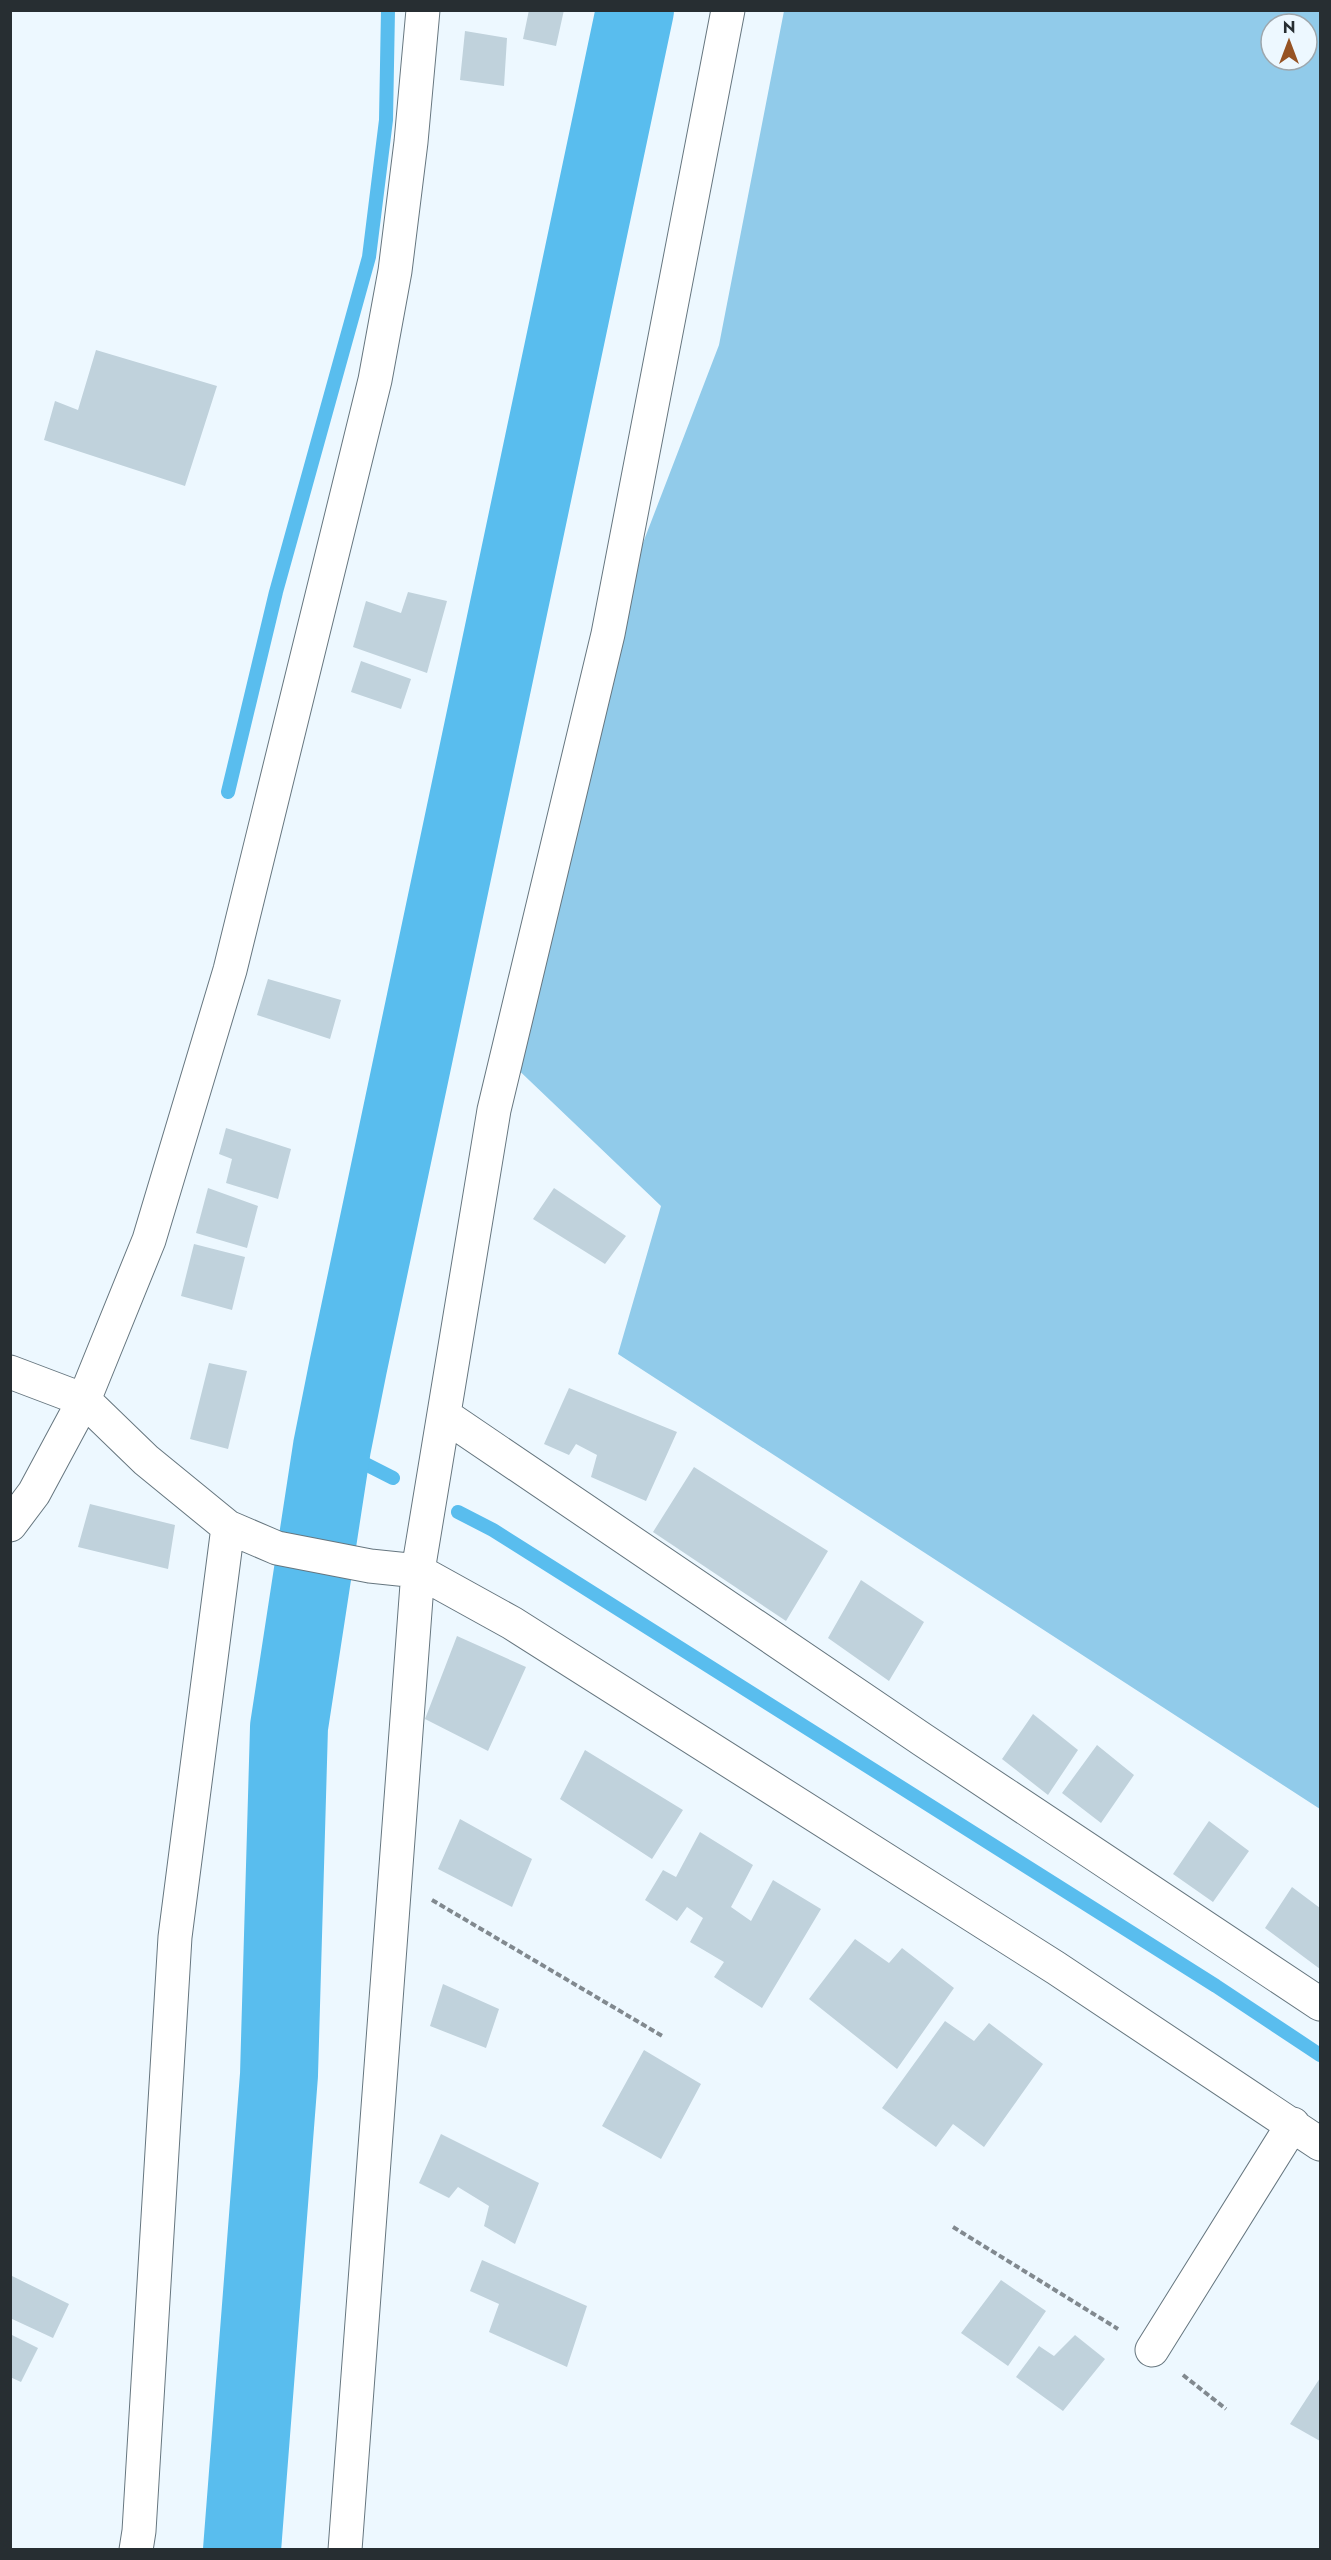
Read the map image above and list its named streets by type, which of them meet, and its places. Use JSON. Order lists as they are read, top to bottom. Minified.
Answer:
{"north":"top"}
